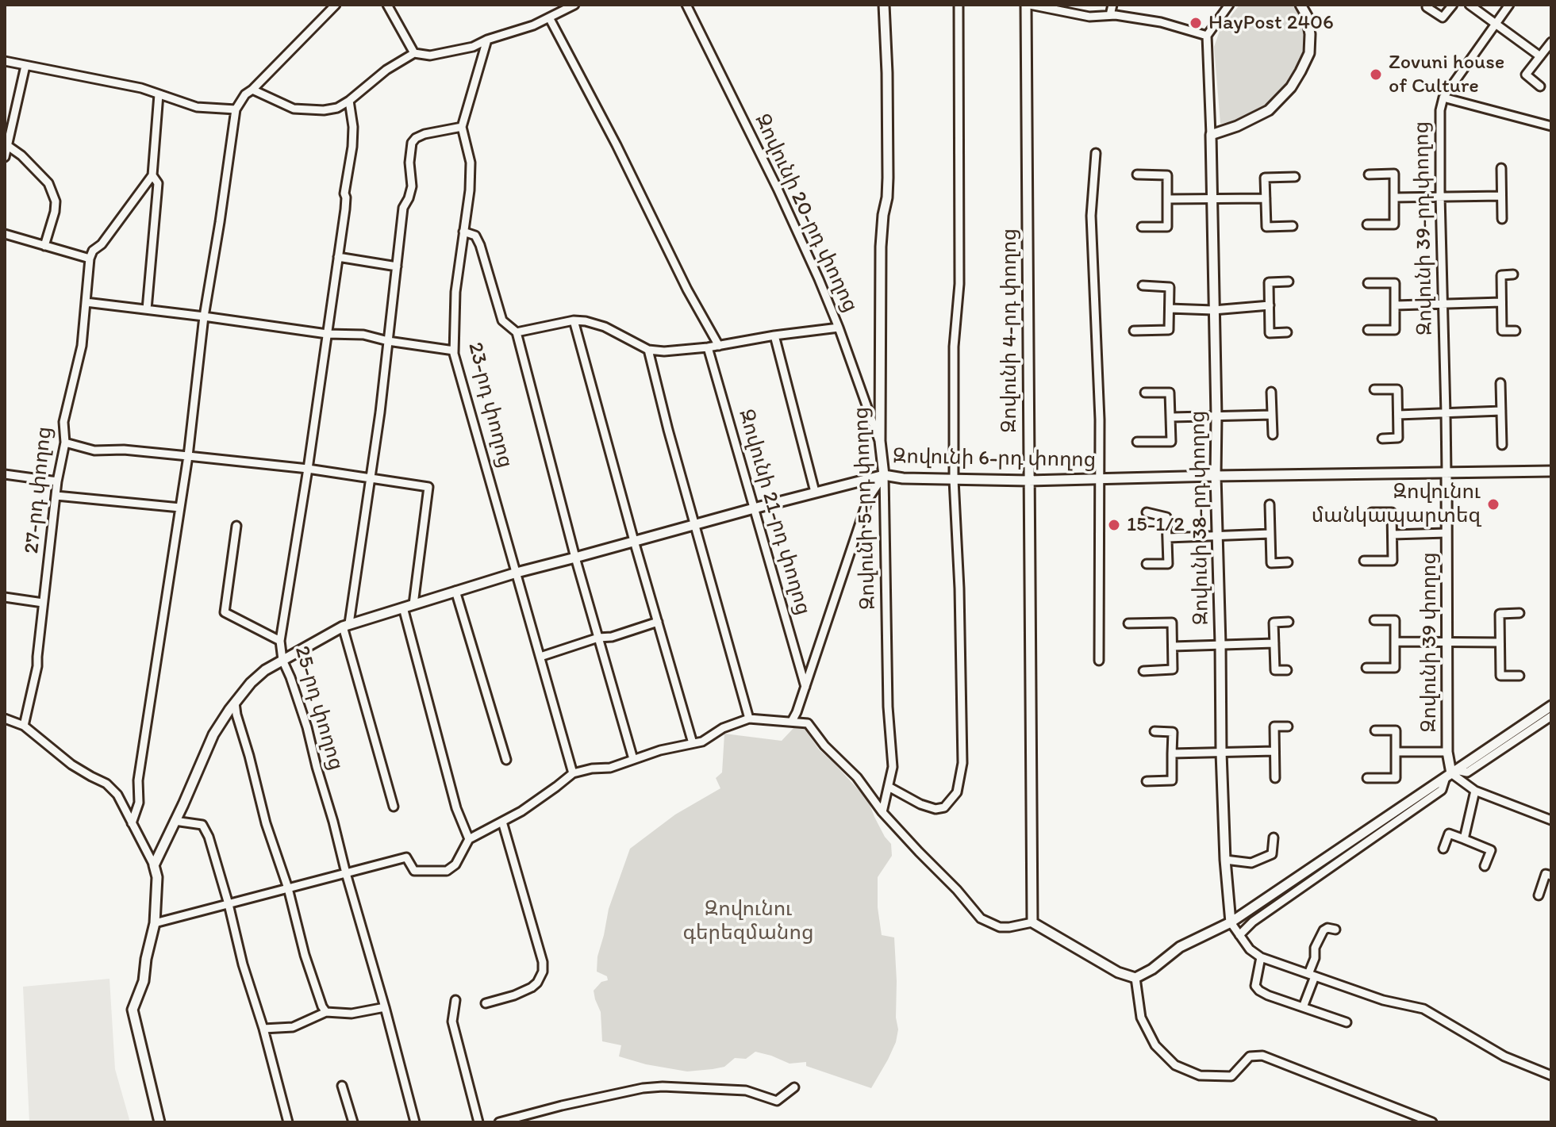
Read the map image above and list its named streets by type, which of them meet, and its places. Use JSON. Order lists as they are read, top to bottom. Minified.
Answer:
{"streets":{"street":["Զովունի 20-րդ փողոց","Զովունի 39-րդ փողոց","Զովունի 4-րդ փողոց","23-րդ փողոց","Զովունի 6-րդ փողոց","27-րդ փողոց","Զովունի 5-րդ փողոց","Զովունի 21-րդ փողոց","Զովունի 38-րդ փողոց","Զովունի 39 փողոց","25-րդ փողոց"]},"crossings":[["Զովունի 20-րդ փողոց","Զովունի 5-րդ փողոց"],["Զովունի 39-րդ փողոց","Զովունի 6-րդ փողոց"],["Զովունի 39-րդ փողոց","Զովունի 39 փողոց"],["Զովունի 4-րդ փողոց","Զովունի 6-րդ փողոց"],["23-րդ փողոց","Զովունի 6-րդ փողոց"],["Զովունի 6-րդ փողոց","Զովունի 5-րդ փողոց"],["Զովունի 6-րդ փողոց","Զովունի 21-րդ փողոց"],["Զովունի 6-րդ փողոց","Զովունի 38-րդ փողոց"],["Զովունի 6-րդ փողոց","Զովունի 39 փողոց"],["Զովունի 6-րդ փողոց","25-րդ փողոց"]],"parks":["Զովունու գերեզմանոց"],"places":["HayPost 2406","Zovuni house of Culture","Զովունու մանկապարտեզ","15-1/2"]}
